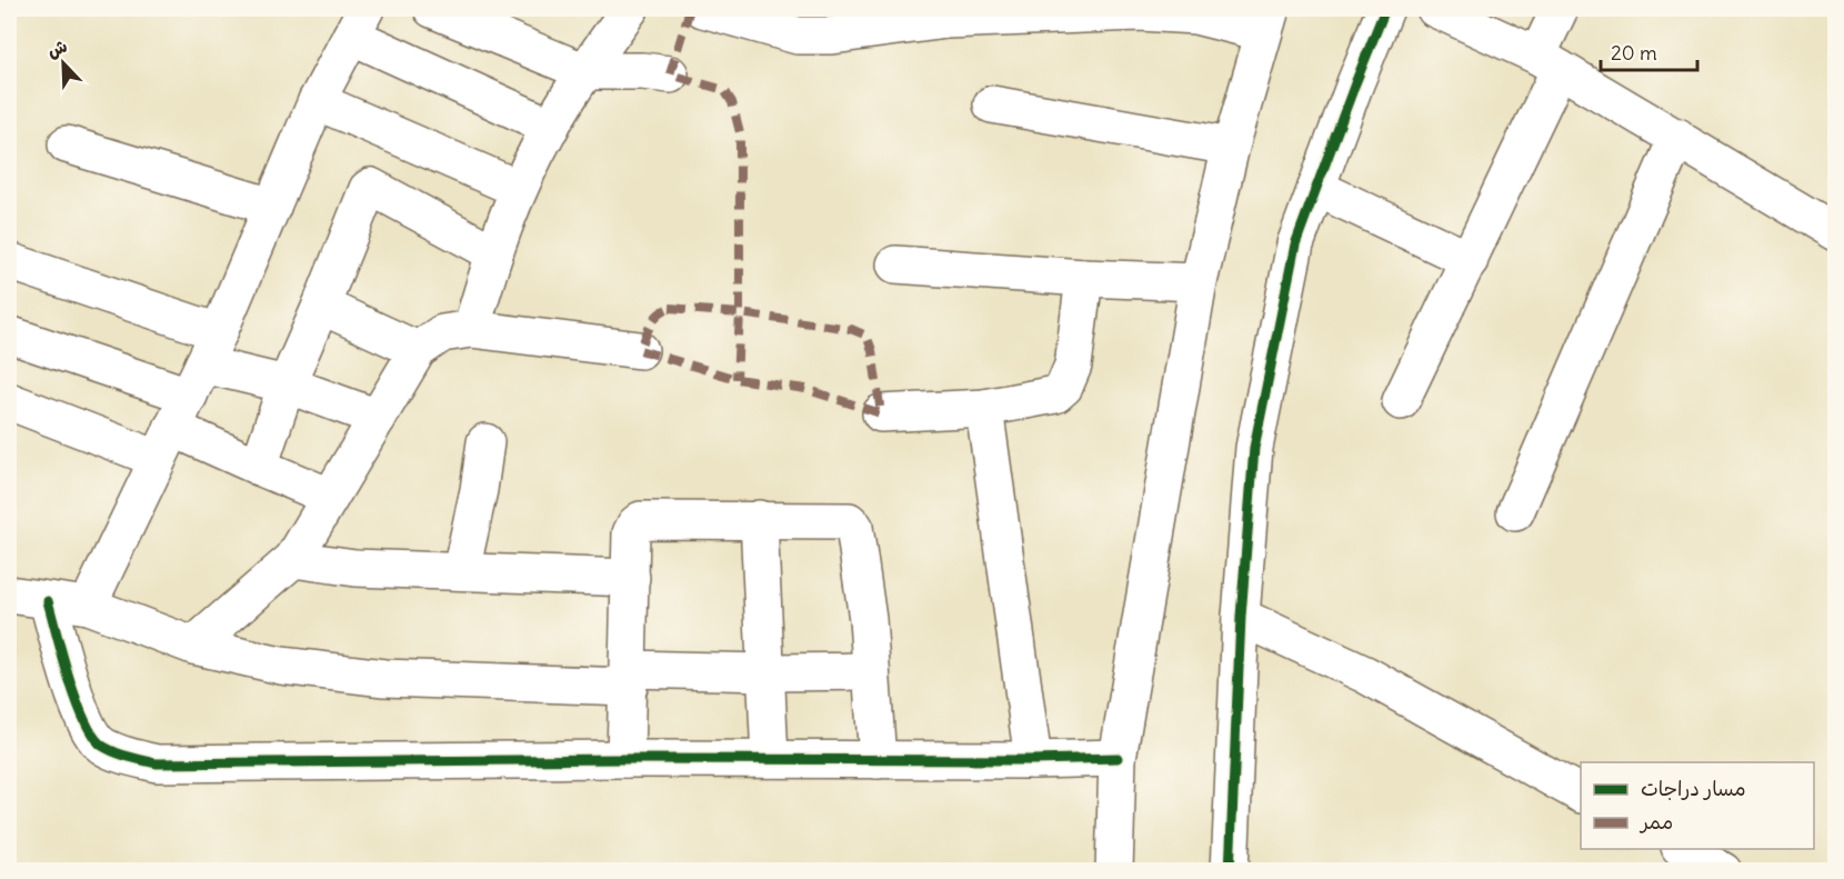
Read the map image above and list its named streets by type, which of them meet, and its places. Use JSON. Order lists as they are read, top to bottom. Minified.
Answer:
{"legend":["مسار دراجات","ممر"],"scale_bar":"20 m","north":"top left"}
